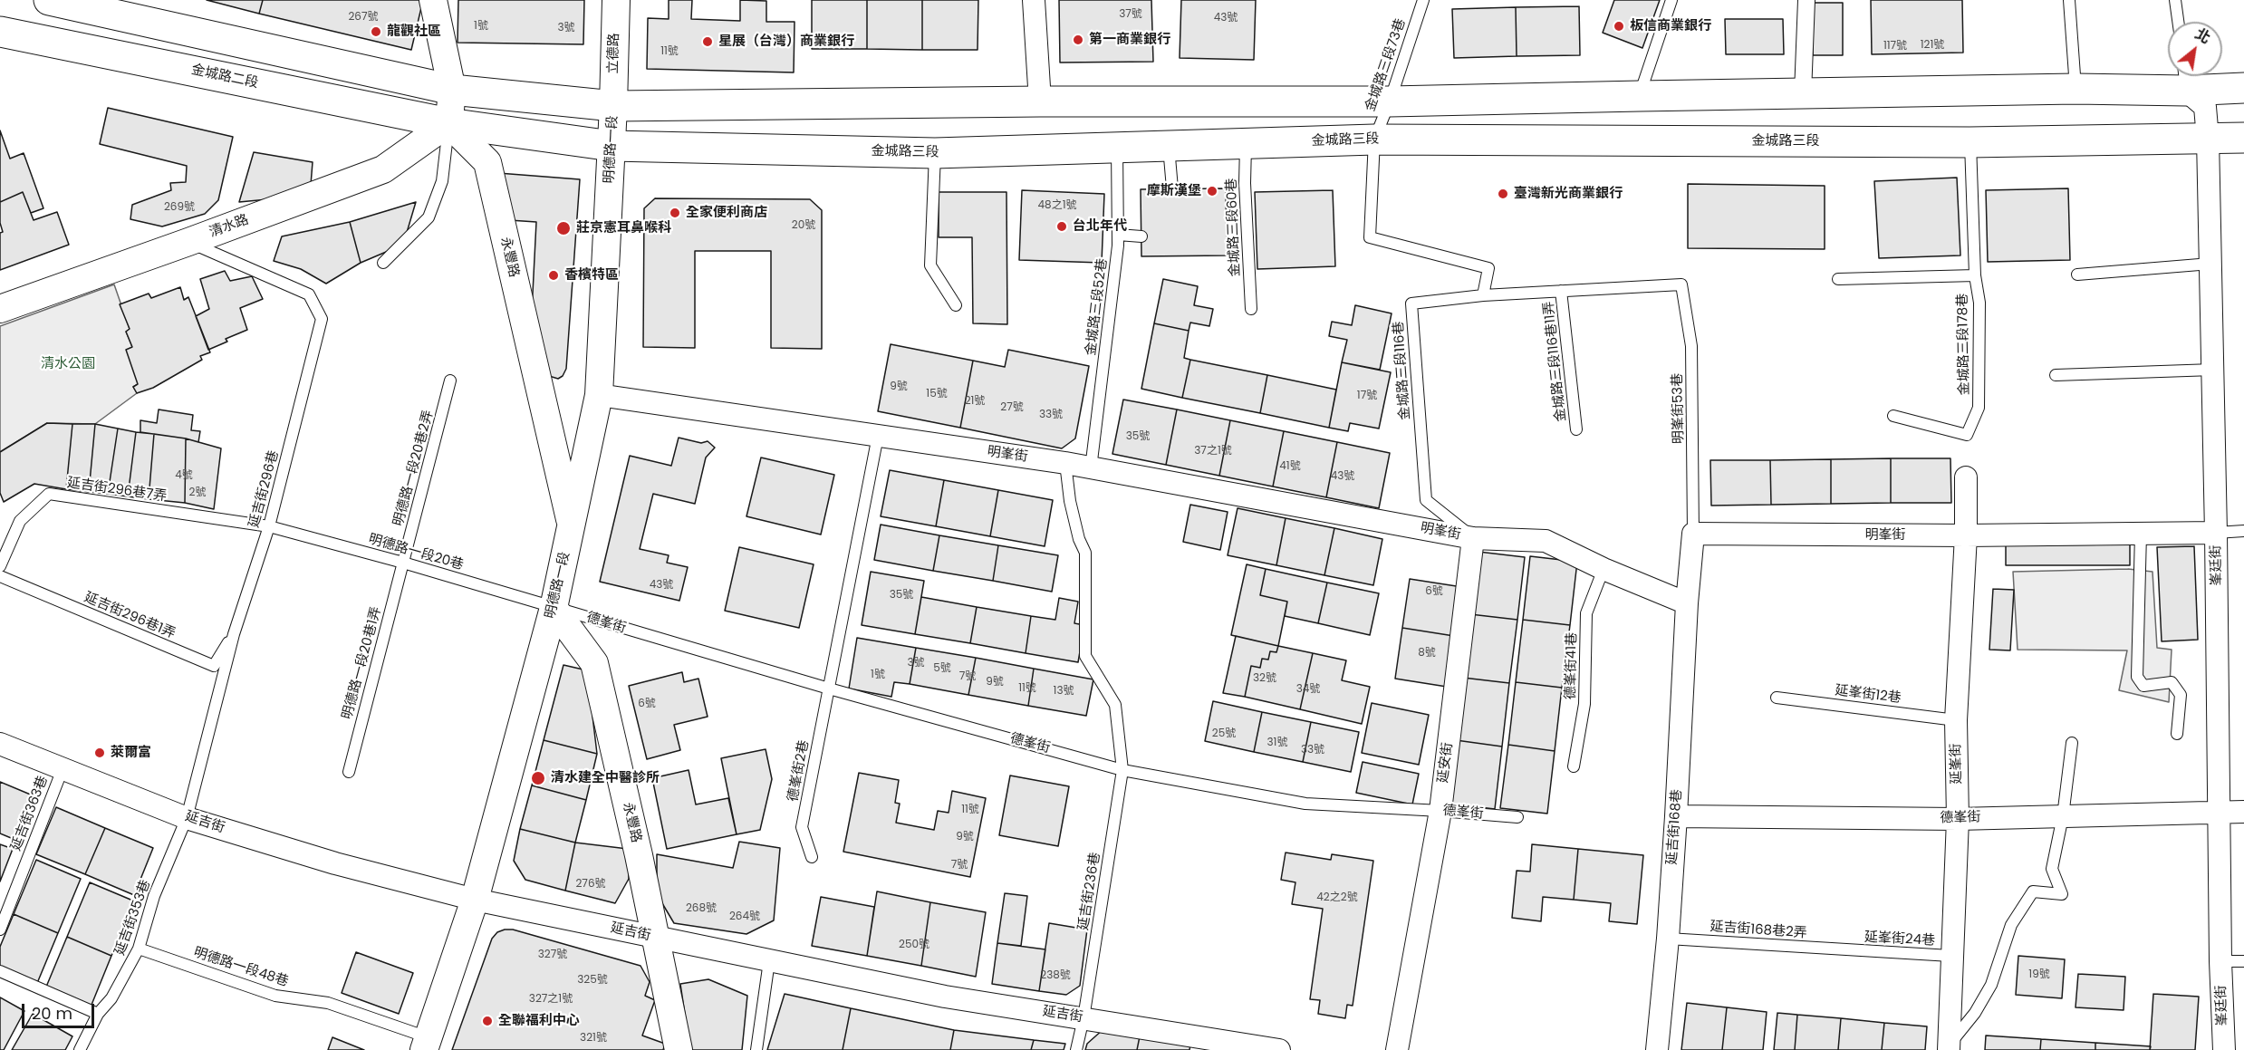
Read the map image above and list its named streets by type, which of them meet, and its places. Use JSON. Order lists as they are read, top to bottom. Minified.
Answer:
{"streets":{"main road":["金城路二段","金城路三段"],"street":["立德路","明德路一段","清水路","永豐路","明峯街","峯廷街","德峯街","延安街","延峯街","延吉街","延吉街168巷"],"lane":["金城路三段73巷","金城路三段60巷","金城路三段52巷","金城路三段178巷","金城路三段116巷11弄","金城路三段116巷","明峯街53巷","明德路一段20巷2弄","延吉街296巷","延吉街296巷7弄","明德路一段20巷","延吉街296巷1弄","明德路一段20巷1弄","德峯街41巷","延峯街12巷","德峯街2巷","延吉街363巷","延吉街236巷","延吉街353巷","延吉街168巷2弄","延峯街24巷","明德路一段48巷"]},"crossings":[["立德路","明德路一段"],["金城路三段73巷","金城路三段"],["金城路二段","金城路三段"],["金城路二段","清水路"],["金城路二段","永豐路"],["金城路三段","明德路一段"],["金城路三段","清水路"],["金城路三段","金城路三段60巷"],["金城路三段","永豐路"],["金城路三段","金城路三段52巷"],["金城路三段","金城路三段178巷"],["金城路三段","峯廷街"],["明德路一段","永豐路"],["明德路一段","明峯街"],["明德路一段","明德路一段20巷"],["明德路一段","德峯街"],["明德路一段","延吉街"],["明德路一段","明德路一段48巷"],["清水路","永豐路"],["清水路","延吉街296巷"],["永豐路","明德路一段20巷"],["永豐路","德峯街"],["永豐路","延吉街"],["金城路三段52巷","明峯街"],["金城路三段116巷11弄","金城路三段116巷"],["金城路三段116巷11弄","明峯街53巷"],["金城路三段116巷","明峯街"],["金城路三段116巷","延安街"],["明峯街53巷","明峯街"],["明峯街","峯廷街"],["明峯街","德峯街41巷"],["明峯街","延安街"],["明峯街","延峯街"],["明峯街","德峯街2巷"],["明峯街","延吉街168巷"],["明峯街","延吉街236巷"],["明德路一段20巷2弄","明德路一段20巷"],["明德路一段20巷2弄","明德路一段20巷1弄"],["延吉街296巷","延吉街296巷7弄"],["延吉街296巷","明德路一段20巷"],["延吉街296巷","延吉街296巷1弄"],["延吉街296巷","延吉街"],["延吉街296巷","延吉街353巷"],["延吉街296巷7弄","明德路一段20巷"],["明德路一段20巷","德峯街"],["明德路一段20巷","明德路一段20巷1弄"],["峯廷街","德峯街"],["德峯街","延安街"],["德峯街","延峯街"],["德峯街","德峯街2巷"],["德峯街","延吉街168巷"],["德峯街","延吉街236巷"],["延峯街12巷","延峯街"],["延峯街","延峯街24巷"],["延吉街363巷","延吉街"],["延吉街","延吉街236巷"],["延吉街","延吉街353巷"],["延吉街168巷","延吉街168巷2弄"],["延吉街353巷","明德路一段48巷"],["延吉街168巷2弄","延峯街24巷"]],"parks":["清水公園"],"places":["板信商業銀行","龍觀社區","第一商業銀行","星展（台灣）商業銀行","摩斯漢堡","臺灣新光商業銀行","全家便利商店","台北年代","莊京憲耳鼻喉科","香檳特區","萊爾富","清水建全中醫診所","全聯福利中心"],"house_numbers":["37號","267號","43號","1號","3號","121號","117號","11號","48之1號","269號","20號","9號","15號","17號","21號","27號","33號","35號","37之1號","41號","4號","43號","2號","43號","6號","35號","8號","3號","5號","1號","7號","32號","9號","11號","34號","13號","6號","25號","31號","33號","11號","9號","7號","276號","42之2號","268號","264號","250號","327號","19號","238號","325號","327之1號","321號"],"scale_bar":"20 m","north":"top right"}
